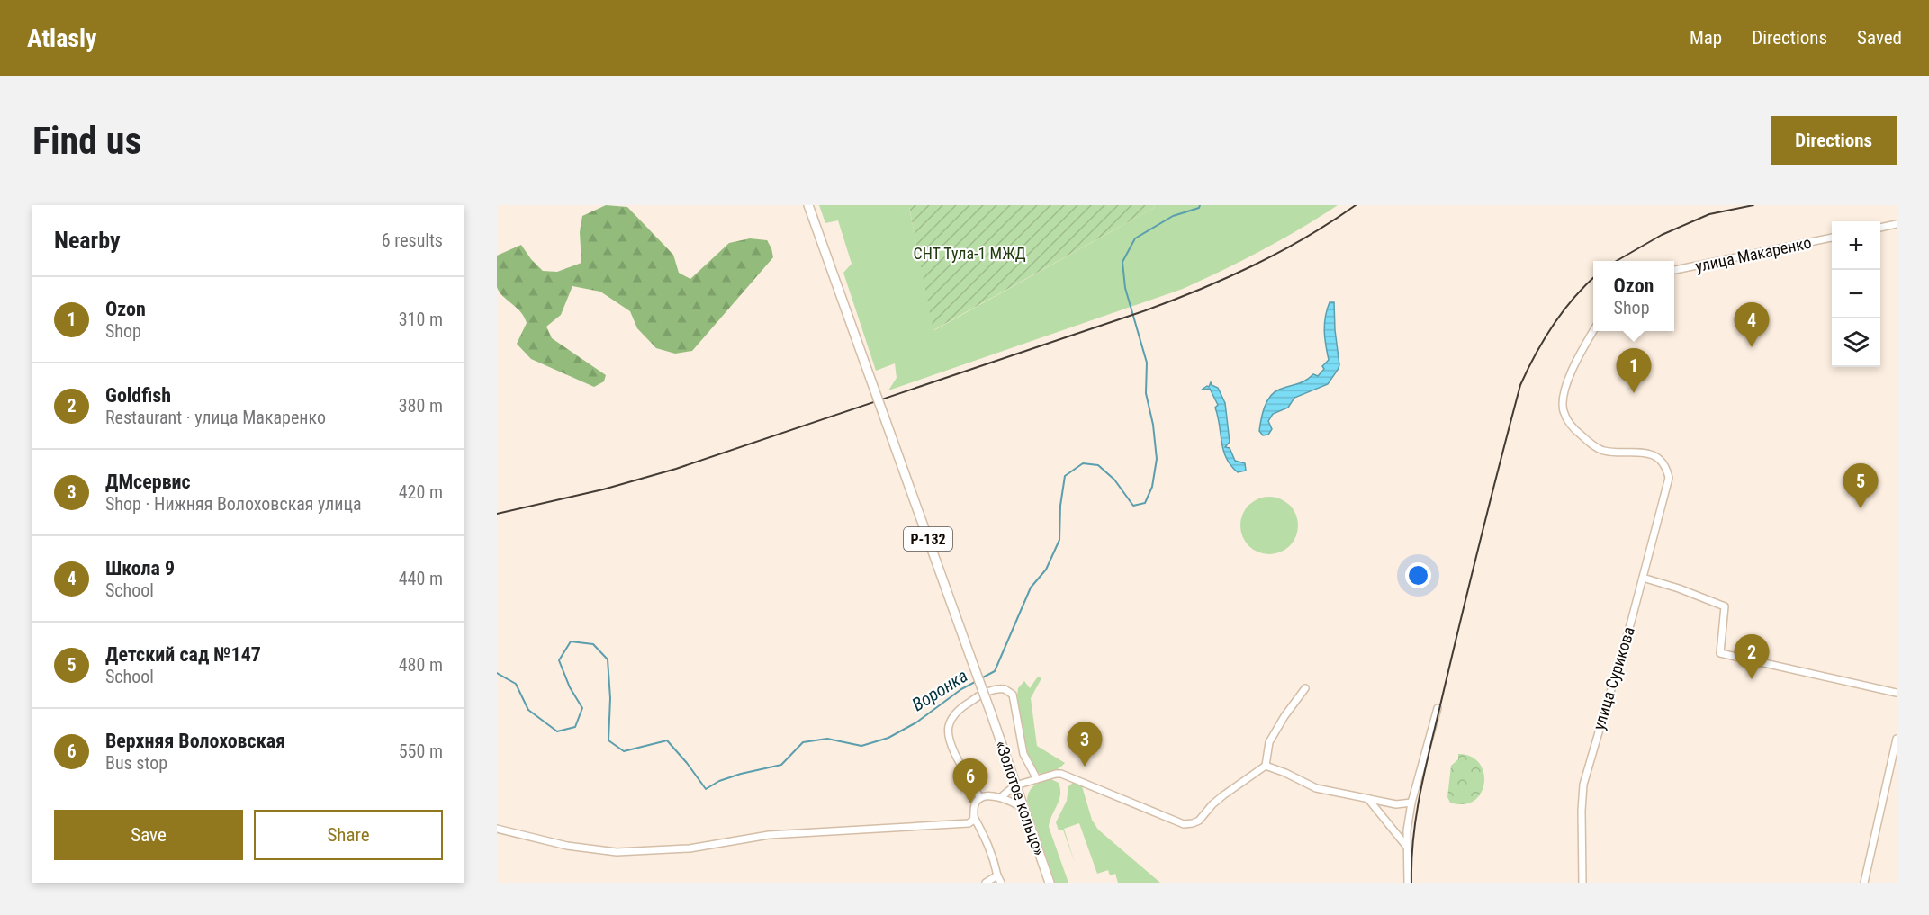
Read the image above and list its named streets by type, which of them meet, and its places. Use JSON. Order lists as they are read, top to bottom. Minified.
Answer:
{"streets":{"main road":["Р-132","«Золотое кольцо»"],"street":["улица Макаренко","улица Сурикова"]},"water":["Воронка"],"parks":["СНТ Тула-1 МЖД"],"page":{"header":"Atlasly","nav":["Map","Directions","Saved"],"buttons":["Directions",["Save","Share"]],"title":"Find us","heading":["Nearby","6 results"],"map_buttons":["+","−"],"popup":["Ozon","Shop"],"list":[{"mark":"1","name":"Ozon","note":"Shop","value":"310 m"},{"mark":"2","name":"Goldfish","note":"Restaurant · улица Макаренко","value":"380 m"},{"mark":"3","name":"ДМсервис","note":"Shop · Нижняя Волоховская улица","value":"420 m"},{"mark":"4","name":"Школа 9","note":"School","value":"440 m"},{"mark":"5","name":"Детский сад №147","note":"School","value":"480 m"},{"mark":"6","name":"Верхняя Волоховская","note":"Bus stop","value":"550 m"}],"pins":["4","1","5","2","3","6"]}}
